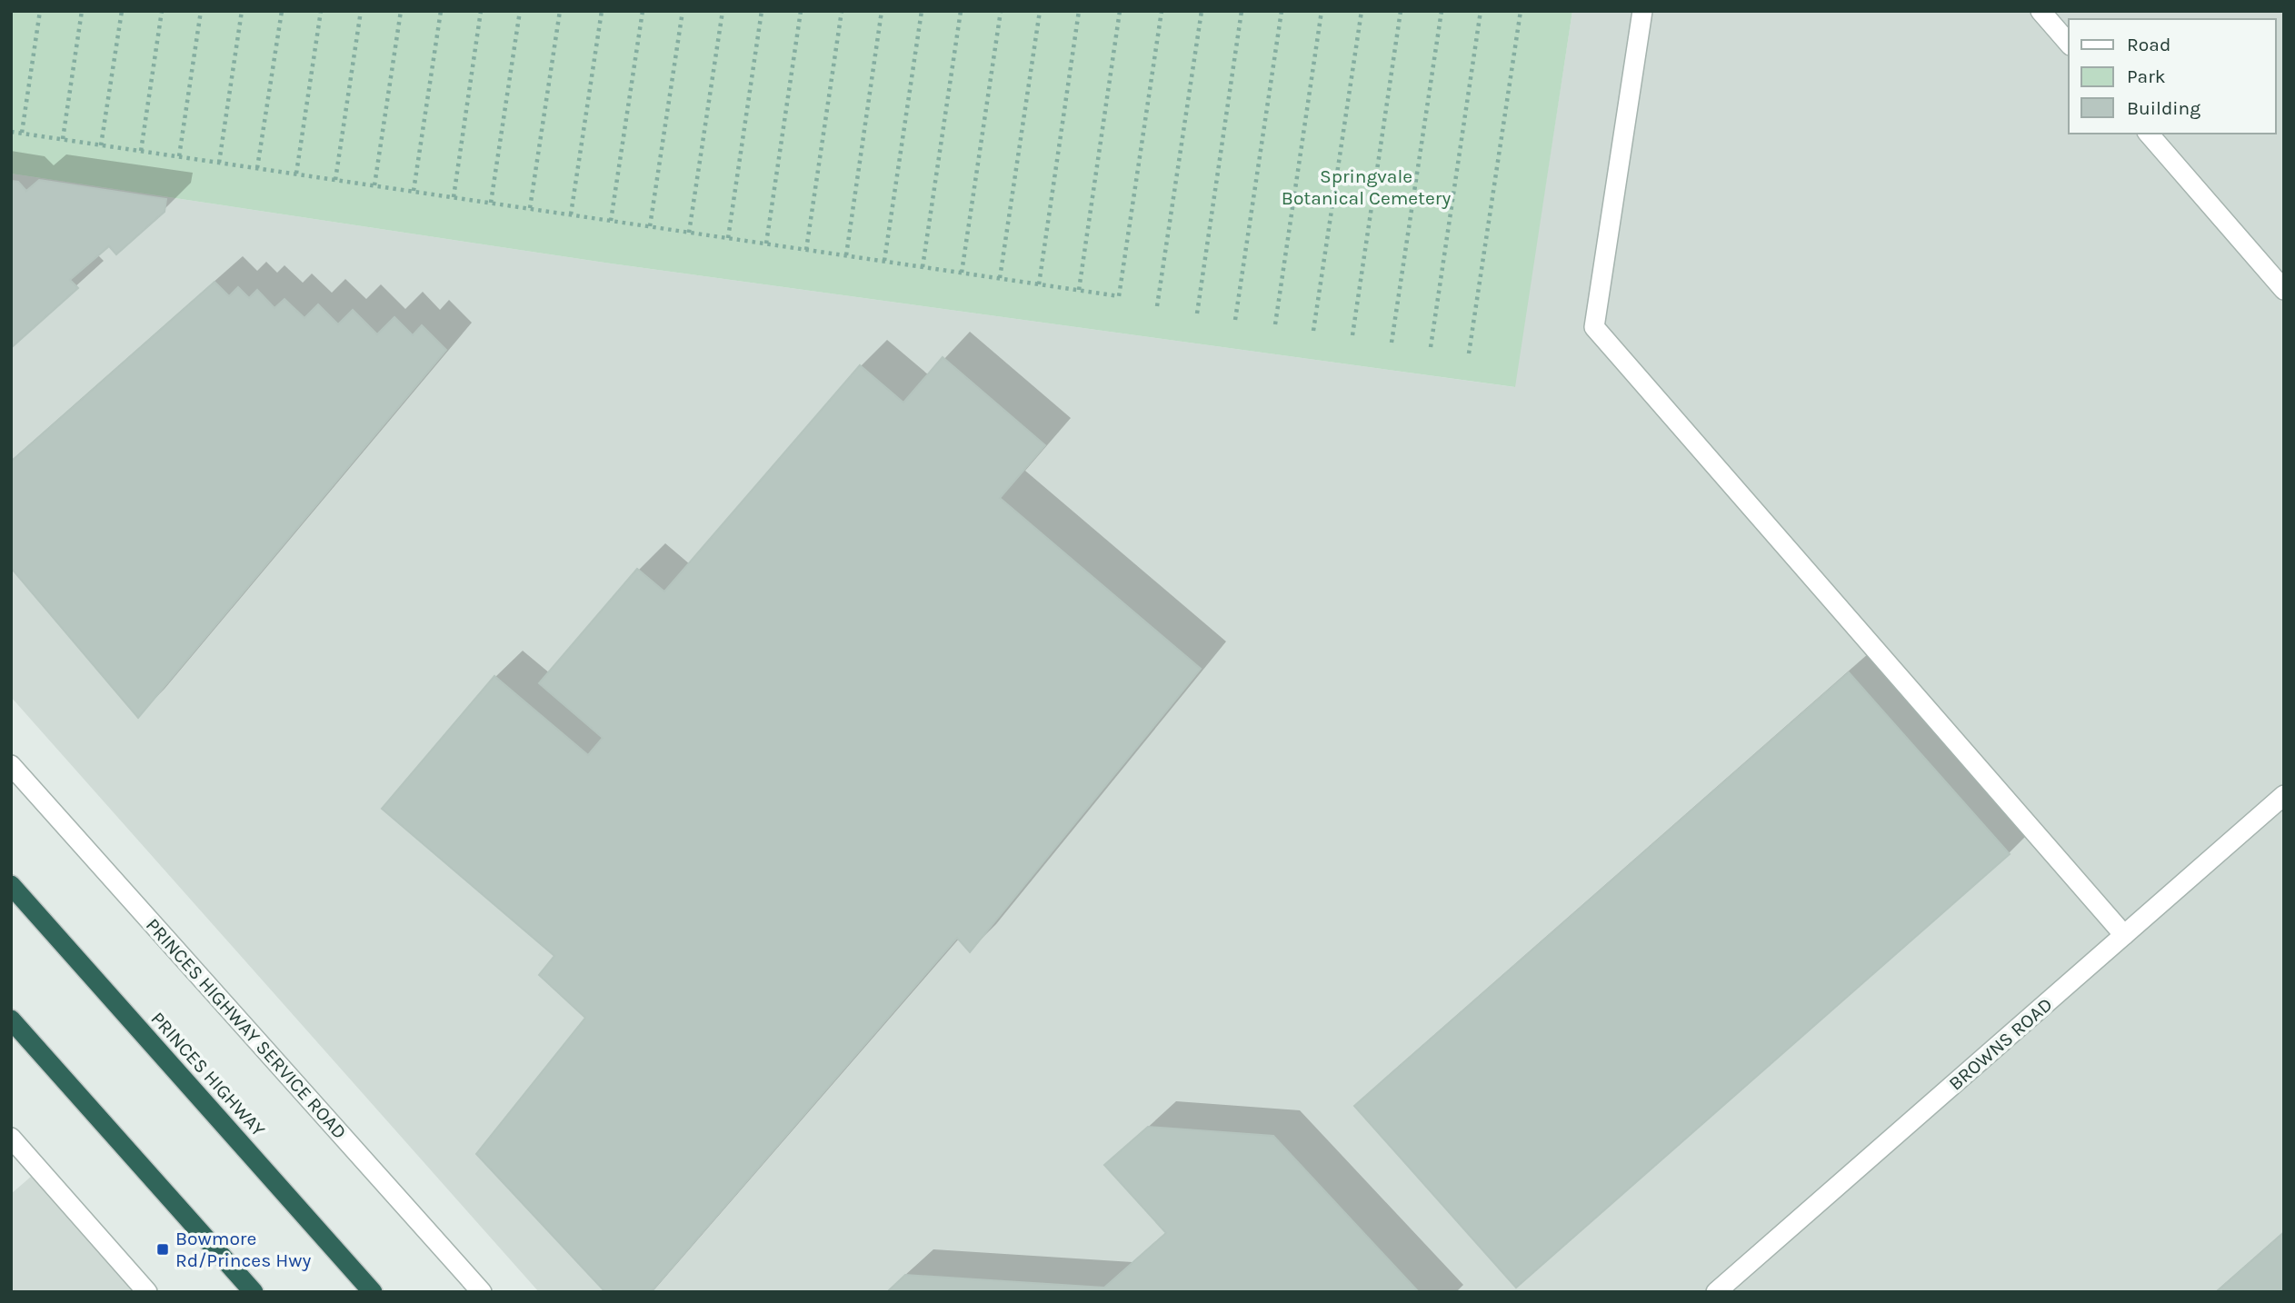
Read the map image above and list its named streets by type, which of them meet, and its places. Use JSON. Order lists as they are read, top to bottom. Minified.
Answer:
{"streets":{"highway":["PRINCES HIGHWAY"],"street":["PRINCES HIGHWAY SERVICE ROAD","BROWNS ROAD"]},"parks":["Springvale Botanical Cemetery"],"places":{"transit":["Bowmore Rd/Princes Hwy"]},"legend":["Road","Park","Building"]}
